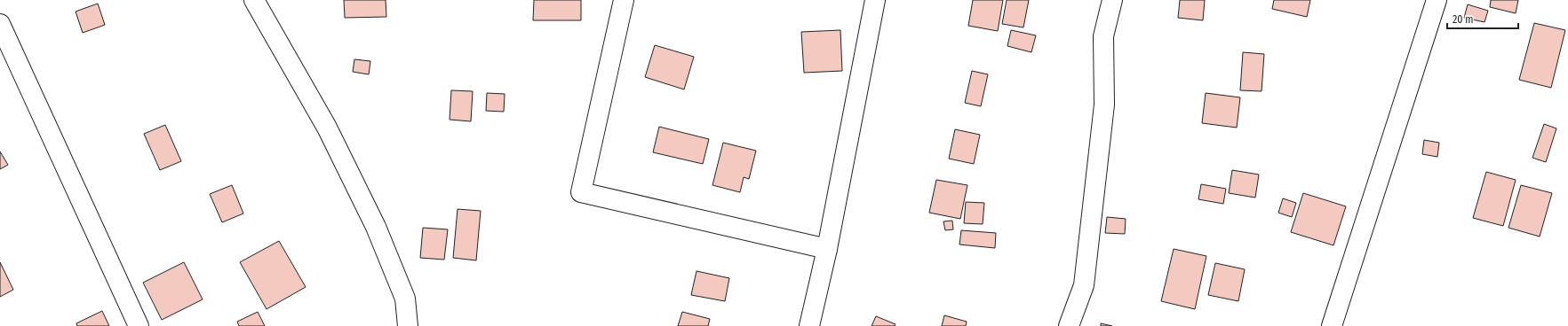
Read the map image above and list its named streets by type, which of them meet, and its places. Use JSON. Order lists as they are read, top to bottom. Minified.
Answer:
{"scale_bar":"20 m"}
